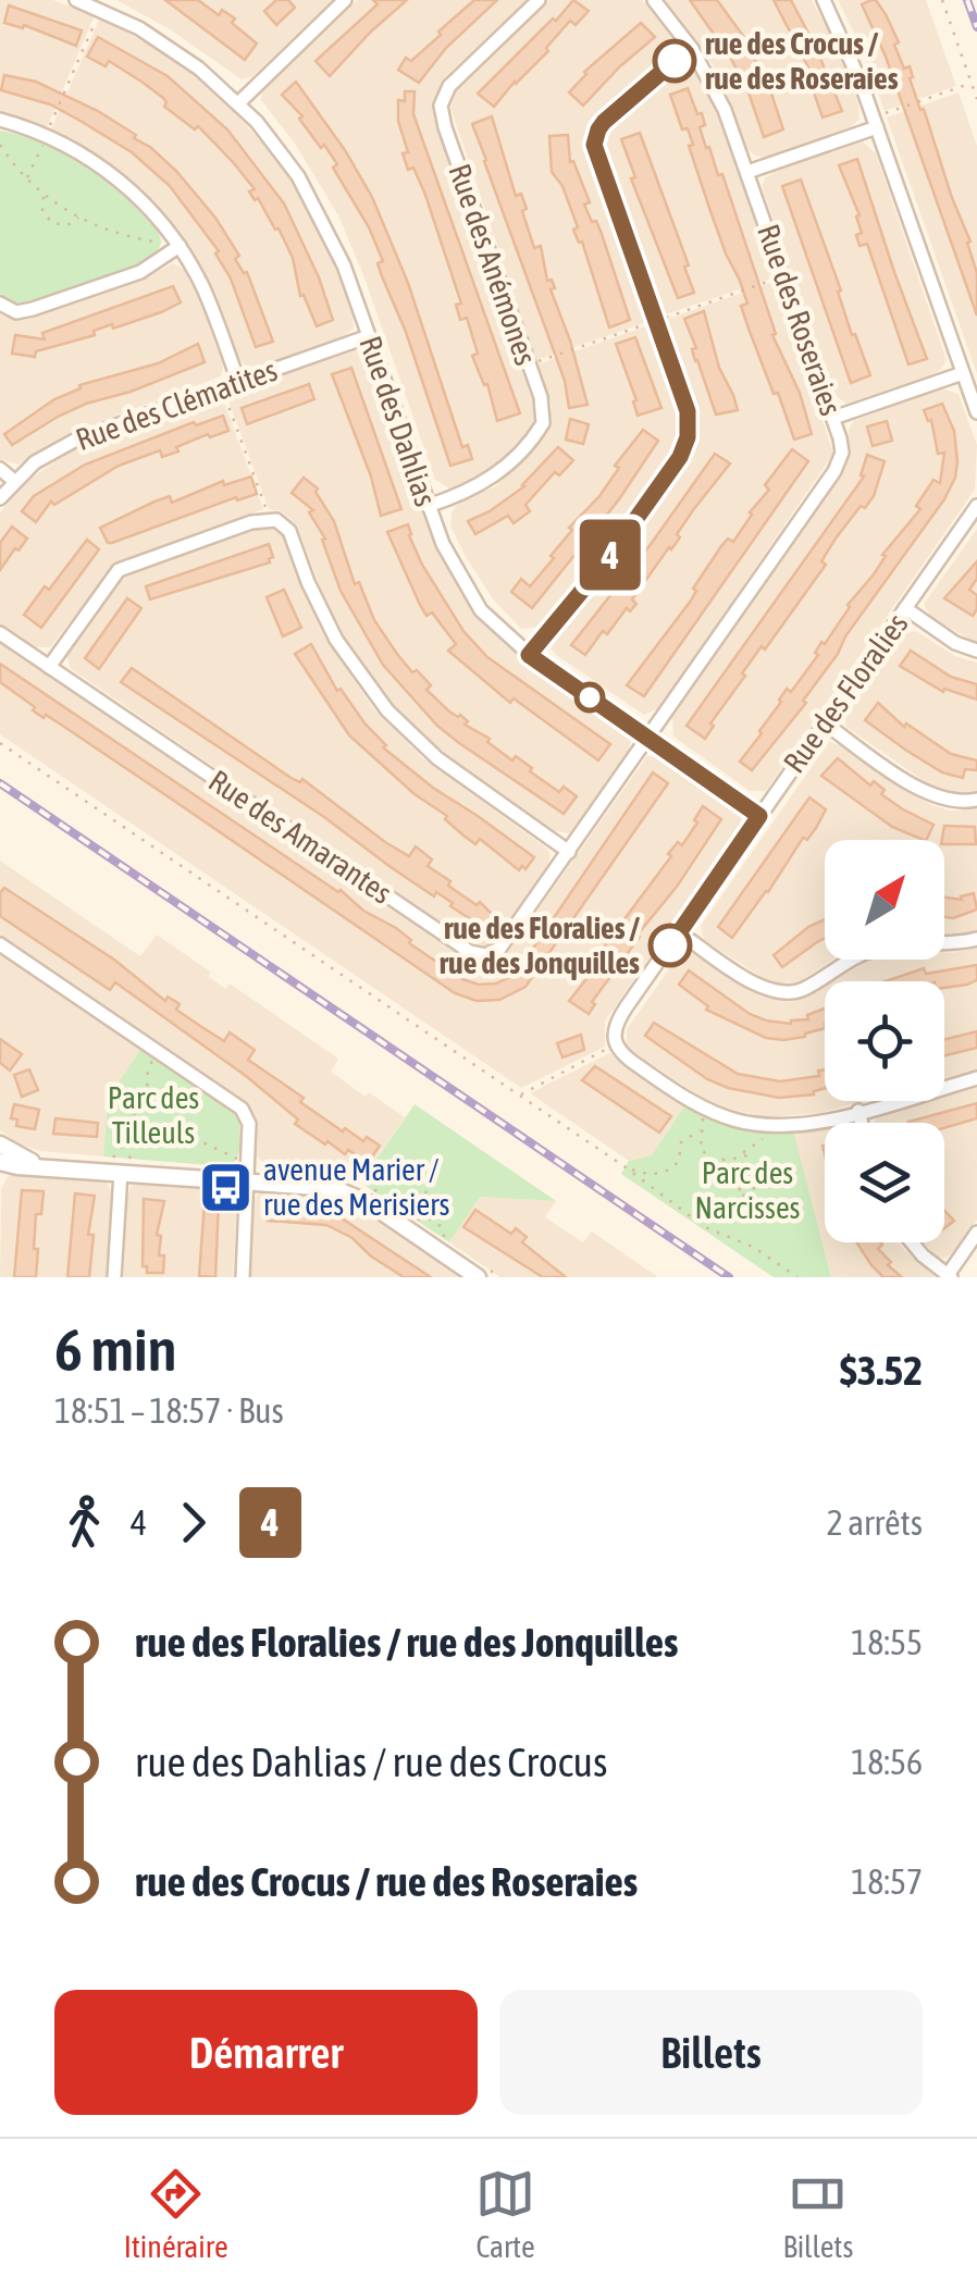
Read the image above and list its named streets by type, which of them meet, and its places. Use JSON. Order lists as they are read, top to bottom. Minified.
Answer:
{"streets":{"street":["Rue des Anémones","Rue des Roseraies","Rue des Clématites","Rue des Dahlias","Rue des Floralies","Rue des Amarantes"]},"crossings":[["Rue des Anémones","Rue des Dahlias"],["Rue des Roseraies","Rue des Dahlias"],["Rue des Roseraies","Rue des Amarantes"],["Rue des Clématites","Rue des Dahlias"],["Rue des Dahlias","Rue des Floralies"],["Rue des Dahlias","Rue des Amarantes"]],"parks":["Parc des Tilleuls","Parc des Narcisses"],"places":{"other":["rue des Crocus / rue des Roseraies","rue des Floralies / rue des Jonquilles"],"bus stop":["avenue Marier / rue des Merisiers"]},"lines":["bus line 4"],"north":"top right","page":{"on_map":"4","heading":["6 min","18:51 – 18:57 · Bus","$3.52"],"legs":["4","4","2 arrêts"],"list":[{"name":"rue des Floralies / rue des Jonquilles","value":"18:55"},{"name":"rue des Dahlias / rue des Crocus","value":"18:56"},{"name":"rue des Crocus / rue des Roseraies","value":"18:57"}],"buttons":["Démarrer","Billets"],"tabs":["Itinéraire","Carte","Billets"]}}
